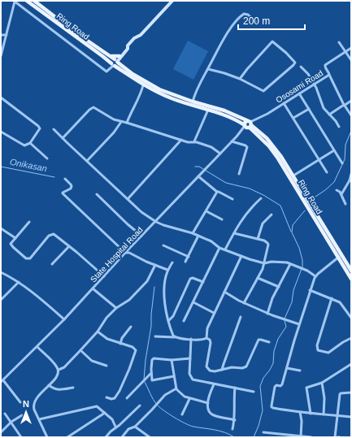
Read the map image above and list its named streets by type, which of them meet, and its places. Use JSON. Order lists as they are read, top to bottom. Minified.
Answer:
{"streets":{"main road":["Ring Road"],"street":["Ososami Road","State Hospital Road"]},"crossings":[["Ring Road","Ososami Road"],["Ring Road","State Hospital Road"],["Ososami Road","State Hospital Road"]],"water":["Onikasan"],"scale_bar":"200 m","north":"top"}
